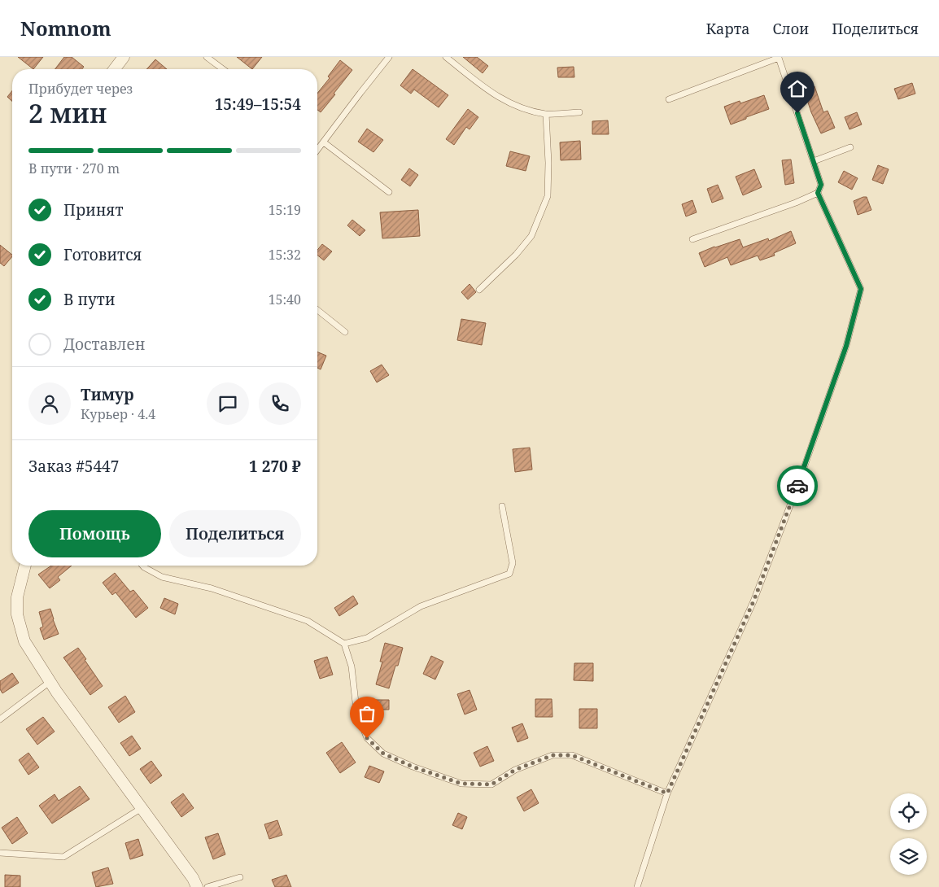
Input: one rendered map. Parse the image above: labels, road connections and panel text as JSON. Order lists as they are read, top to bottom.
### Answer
{
  "page": {
    "header": "Nomnom",
    "nav": ["Карта", "Слои", "Поделиться"],
    "heading": ["2 мин", "Прибудет через", "15:49–15:54"],
    "panel": [
      "Тимур",
      "Курьер · 4.4",
      "Заказ #5447",
      "1 270 ₽"
    ],
    "bar": "В пути · 270 m",
    "list": [
      ["Принят", "15:19"],
      ["Готовится", "15:32"],
      ["В пути", "15:40"],
      "Доставлен"
    ],
    "buttons": ["Помощь", "Поделиться"]
  }
}
